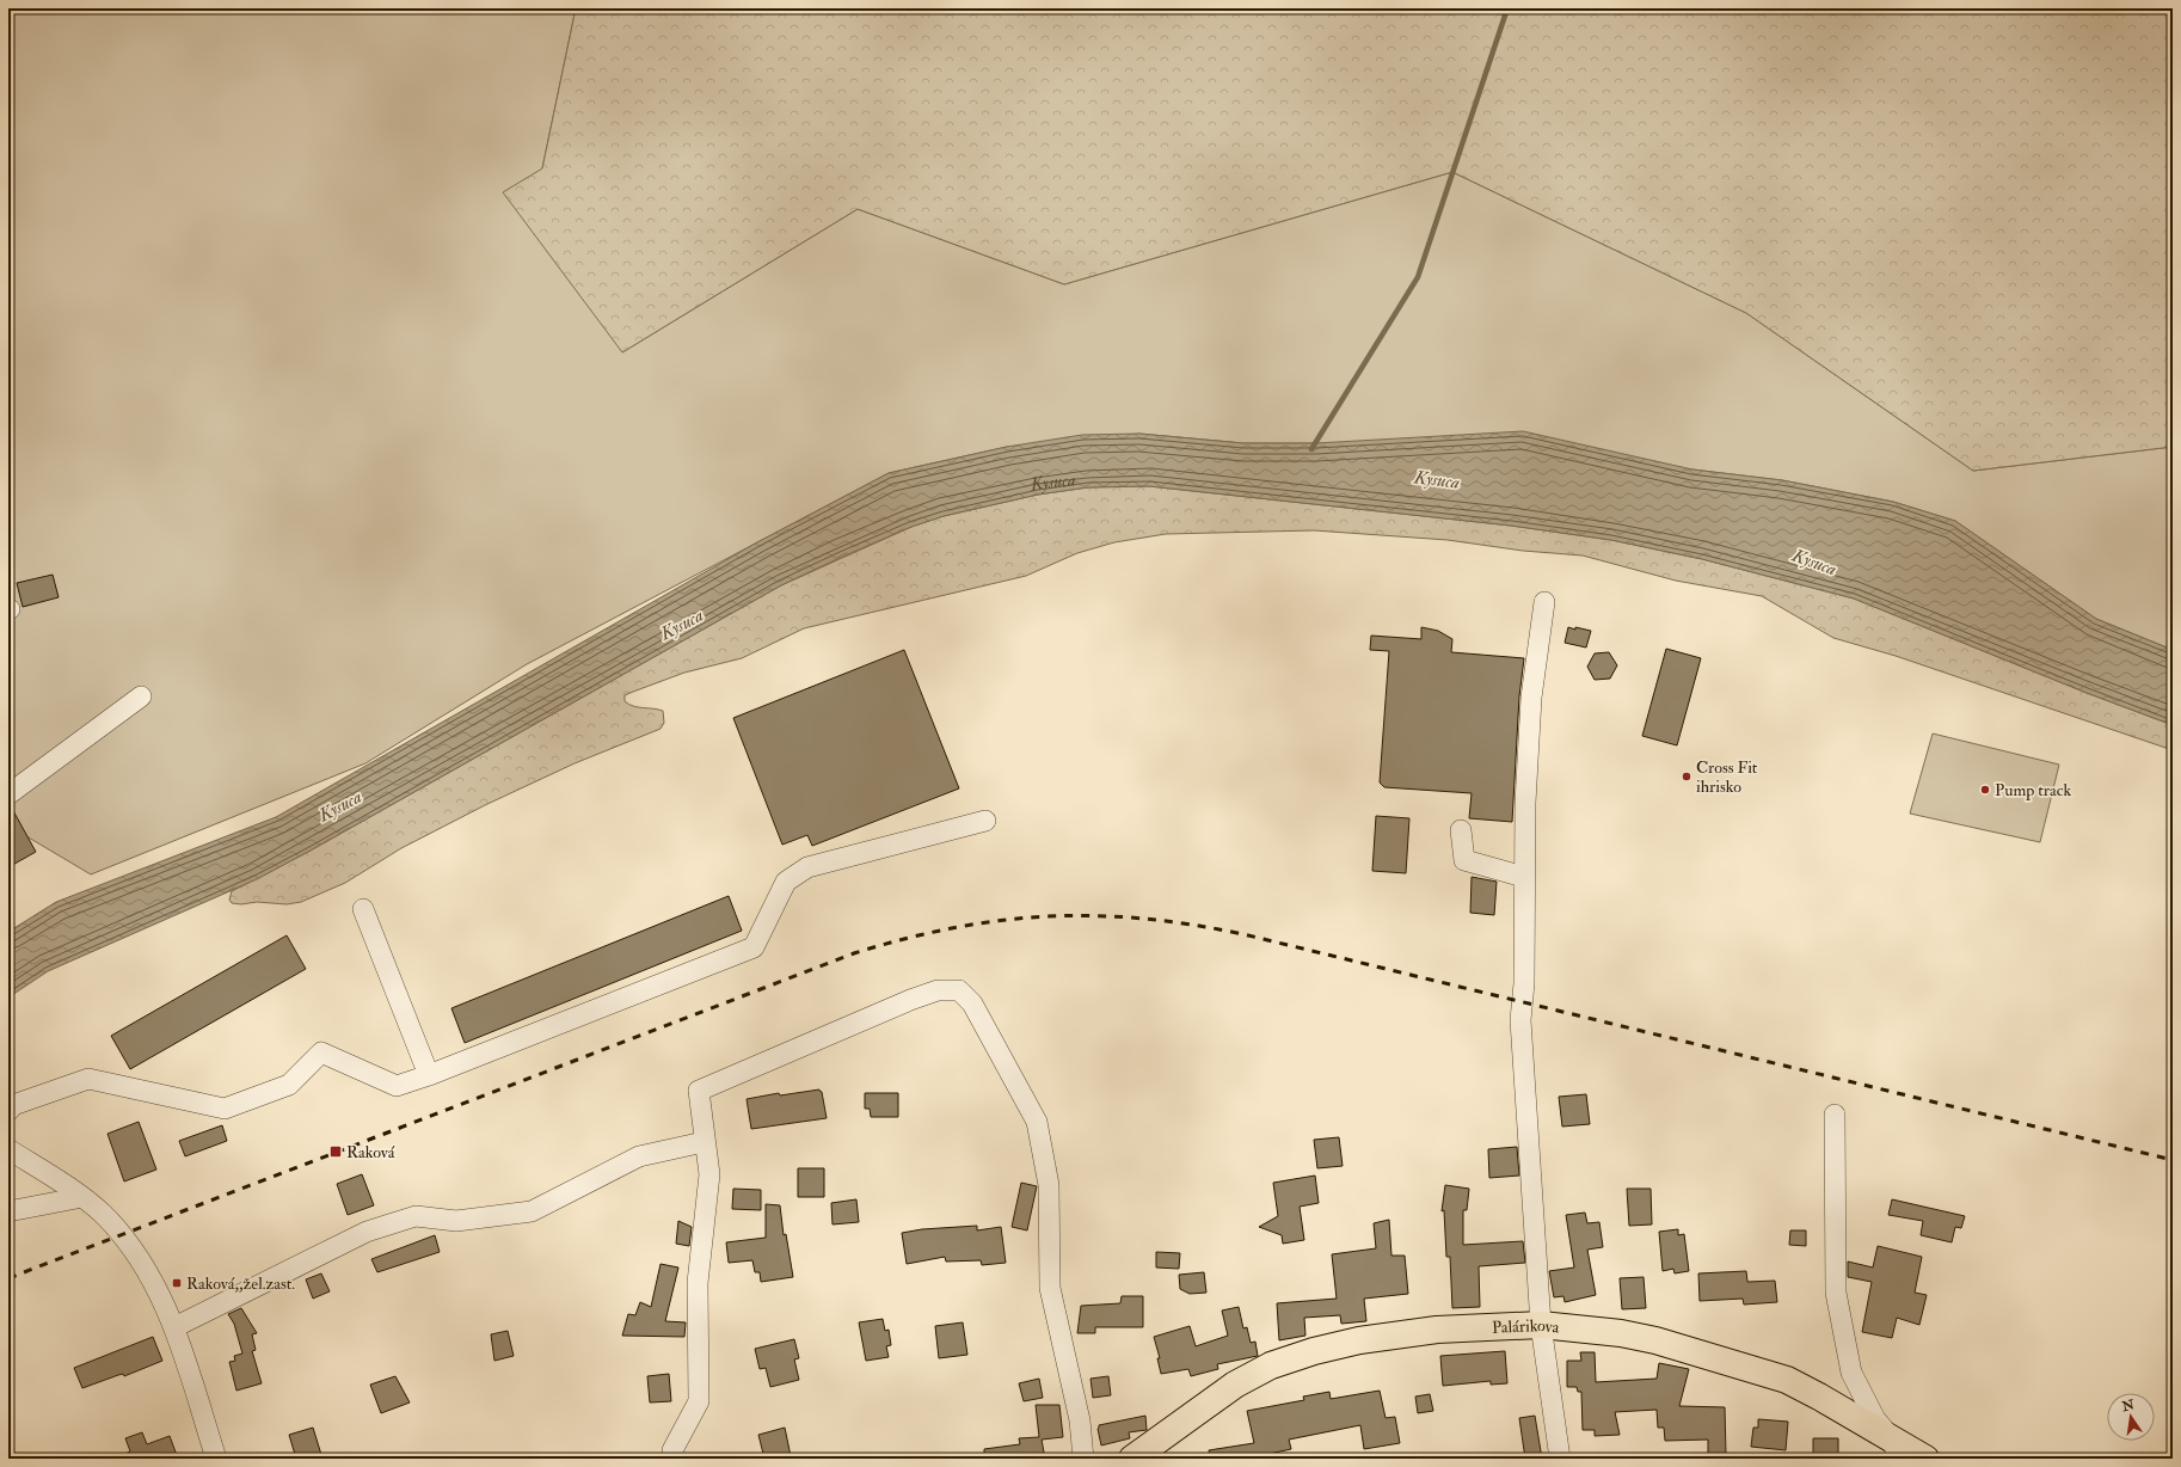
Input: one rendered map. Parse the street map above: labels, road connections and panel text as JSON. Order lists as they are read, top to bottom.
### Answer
{
  "streets": {
    "main road": ["Palárikova"]
  },
  "water": ["Kysuca"],
  "places": {
    "other": ["Cross Fit ihrisko", "Pump track"],
    "transit": ["Raková", "Raková,,žel.zast."]
  },
  "north": "top"
}
